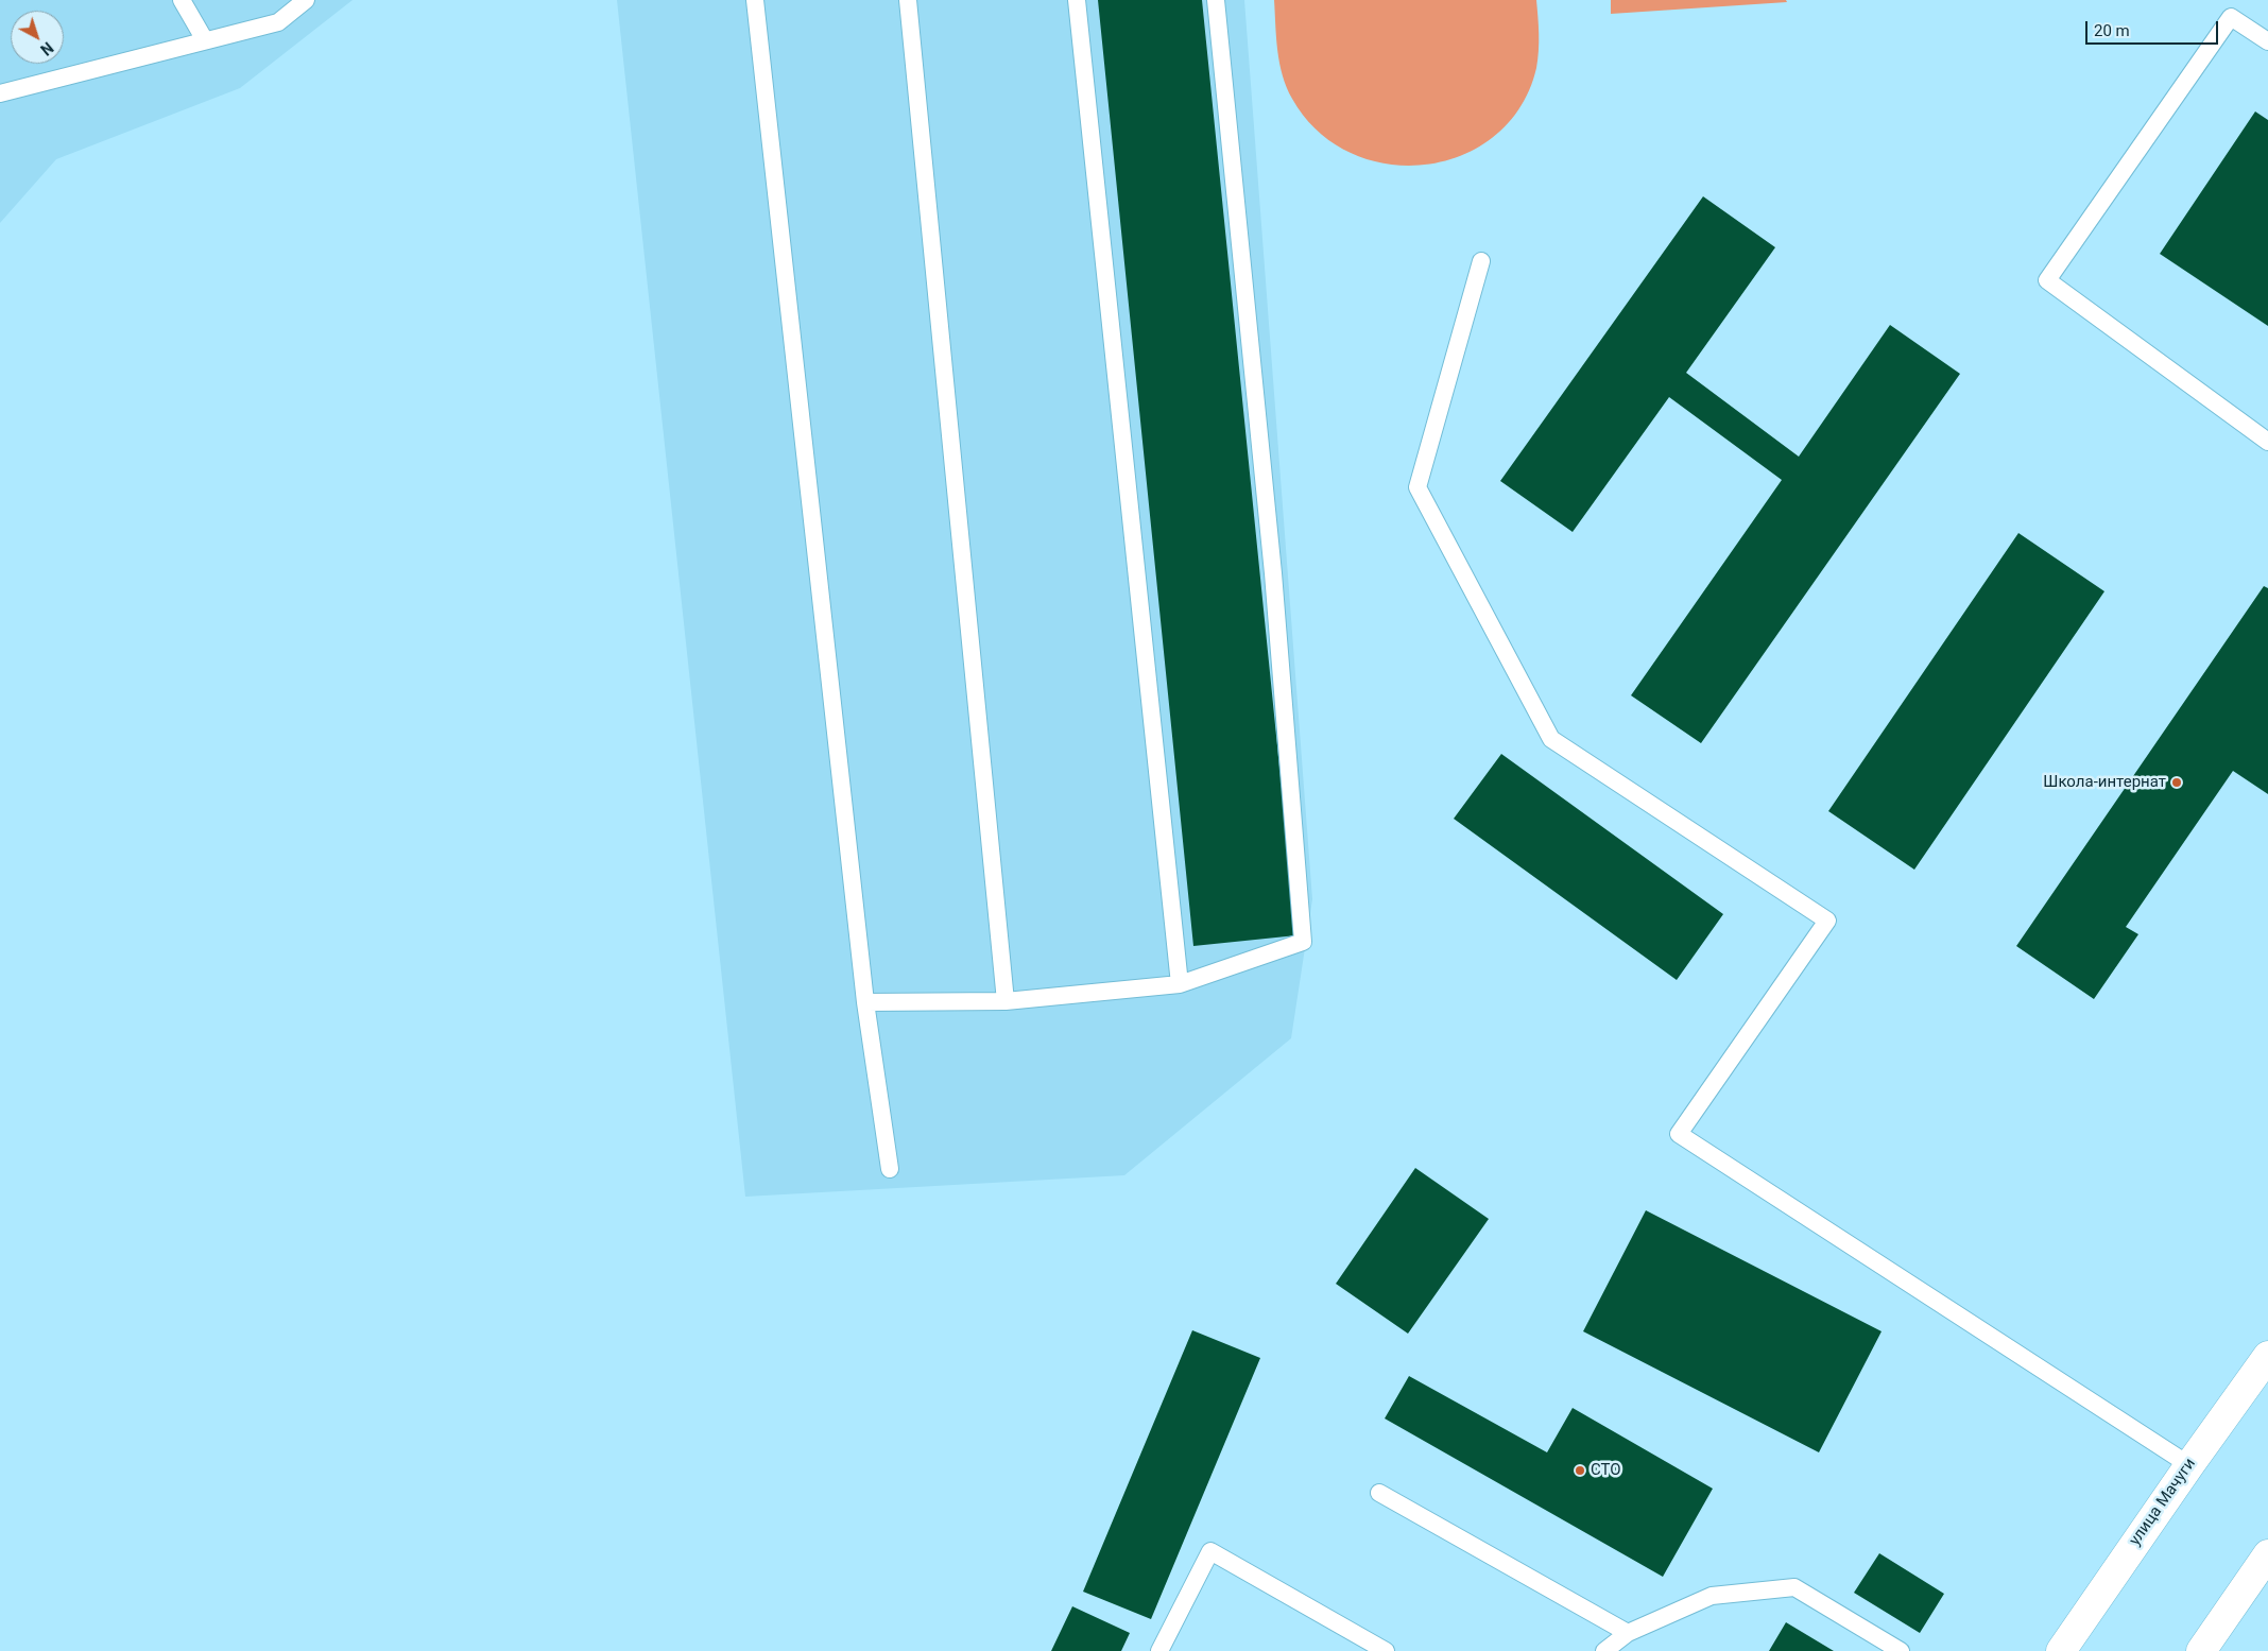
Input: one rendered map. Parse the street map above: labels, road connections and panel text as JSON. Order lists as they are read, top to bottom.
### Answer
{
  "streets": {
    "main road": ["улица Мачуги"]
  },
  "places": ["Школа-интернат", "СТО"],
  "scale_bar": "20 m",
  "north": "bottom right"
}
